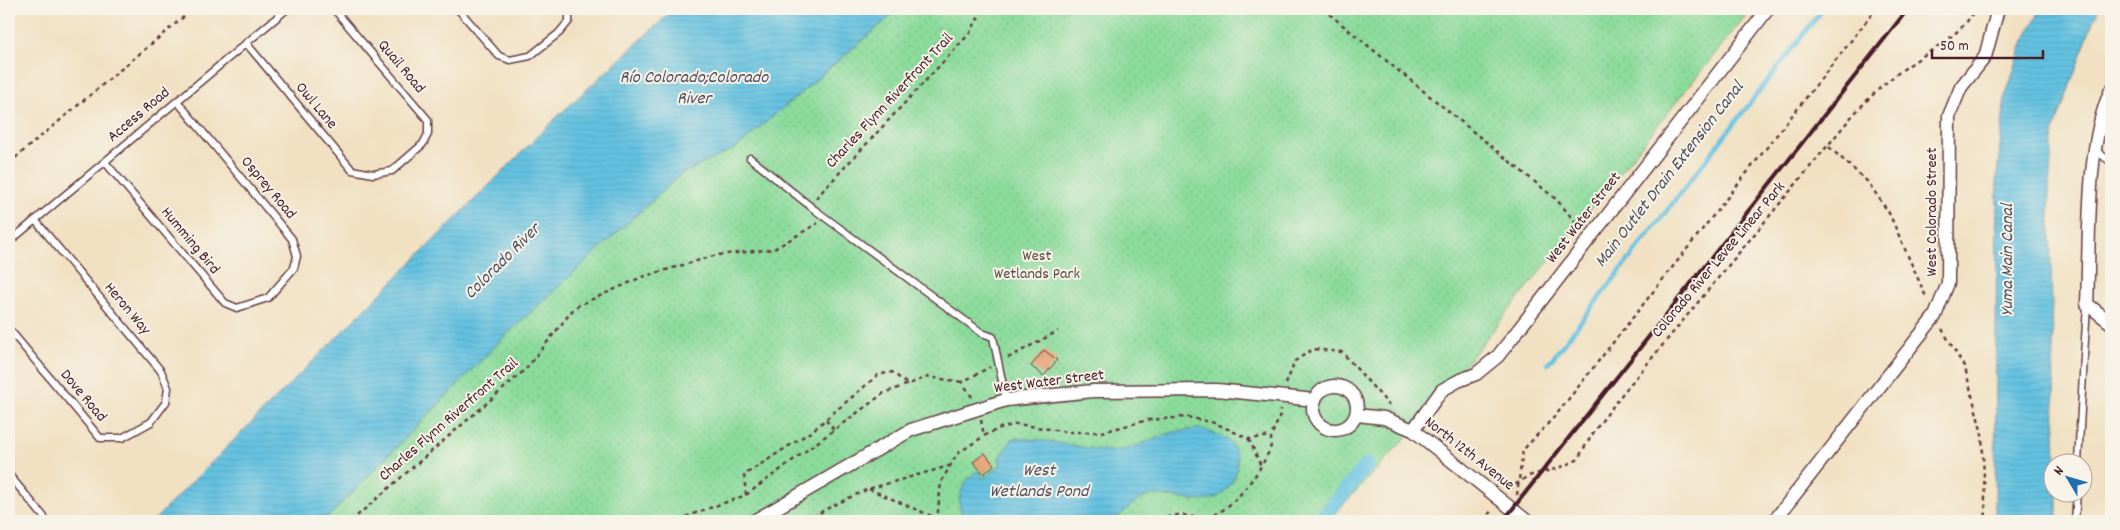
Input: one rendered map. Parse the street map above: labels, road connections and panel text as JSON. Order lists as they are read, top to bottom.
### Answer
{
  "streets": {
    "street": ["West Colorado Street", "West Water Street", "North 12th Avenue"],
    "lane": [
      "Quail Road",
      "Owl Lane",
      "Access Road",
      "Osprey Road",
      "Humming Bird",
      "Heron Way",
      "Dove Road"
    ],
    "path": ["Charles Flynn Riverfront Trail", "Colorado River Levee Linear Park"]
  },
  "crossings": [
    ["Quail Road", "Owl Lane"],
    ["Owl Lane", "Access Road"],
    ["Access Road", "Osprey Road"],
    ["Access Road", "Humming Bird"],
    ["Access Road", "Heron Way"],
    ["Osprey Road", "Humming Bird"],
    ["West Water Street", "North 12th Avenue"],
    ["Colorado River Levee Linear Park", "North 12th Avenue"],
    ["Heron Way", "Dove Road"]
  ],
  "water": [
    "Río Colorado;Colorado River",
    "Main Outlet Drain Extension Canal",
    "Yuma Main Canal",
    "Colorado River",
    "West Wetlands Pond"
  ],
  "parks": ["West Wetlands Park"],
  "scale_bar": "50 m",
  "north": "top left"
}
